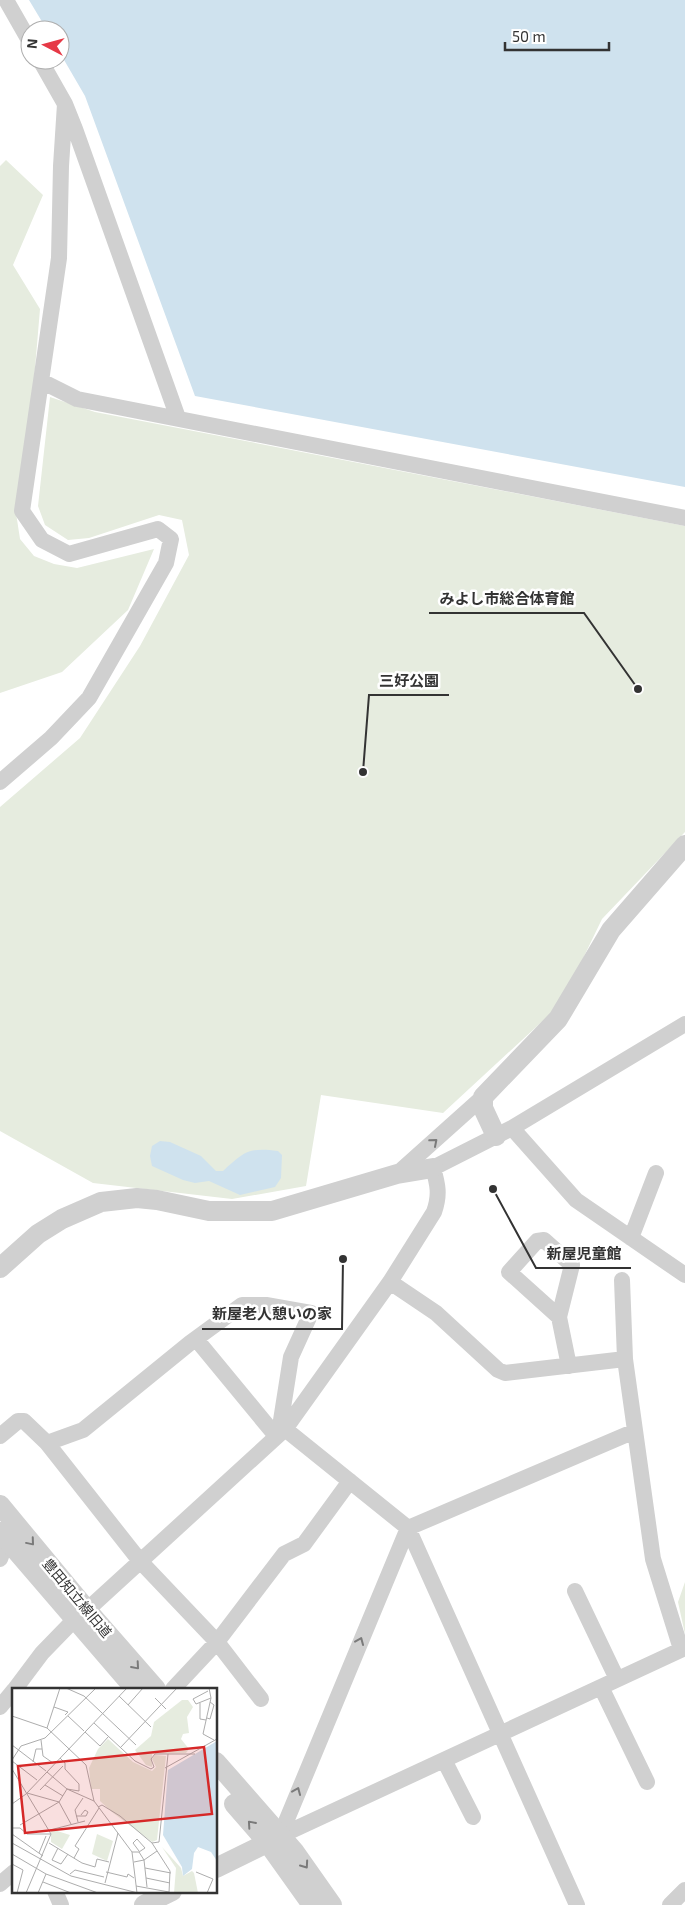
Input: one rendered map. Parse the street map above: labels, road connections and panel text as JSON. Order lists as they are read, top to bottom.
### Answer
{
  "streets": {
    "street": ["豊田知立線旧道"]
  },
  "places": [
    "みよし市総合体育館",
    "三好公園",
    "新屋児童館",
    "新屋老人憩いの家"
  ],
  "scale_bar": "50 m",
  "north": "left"
}
